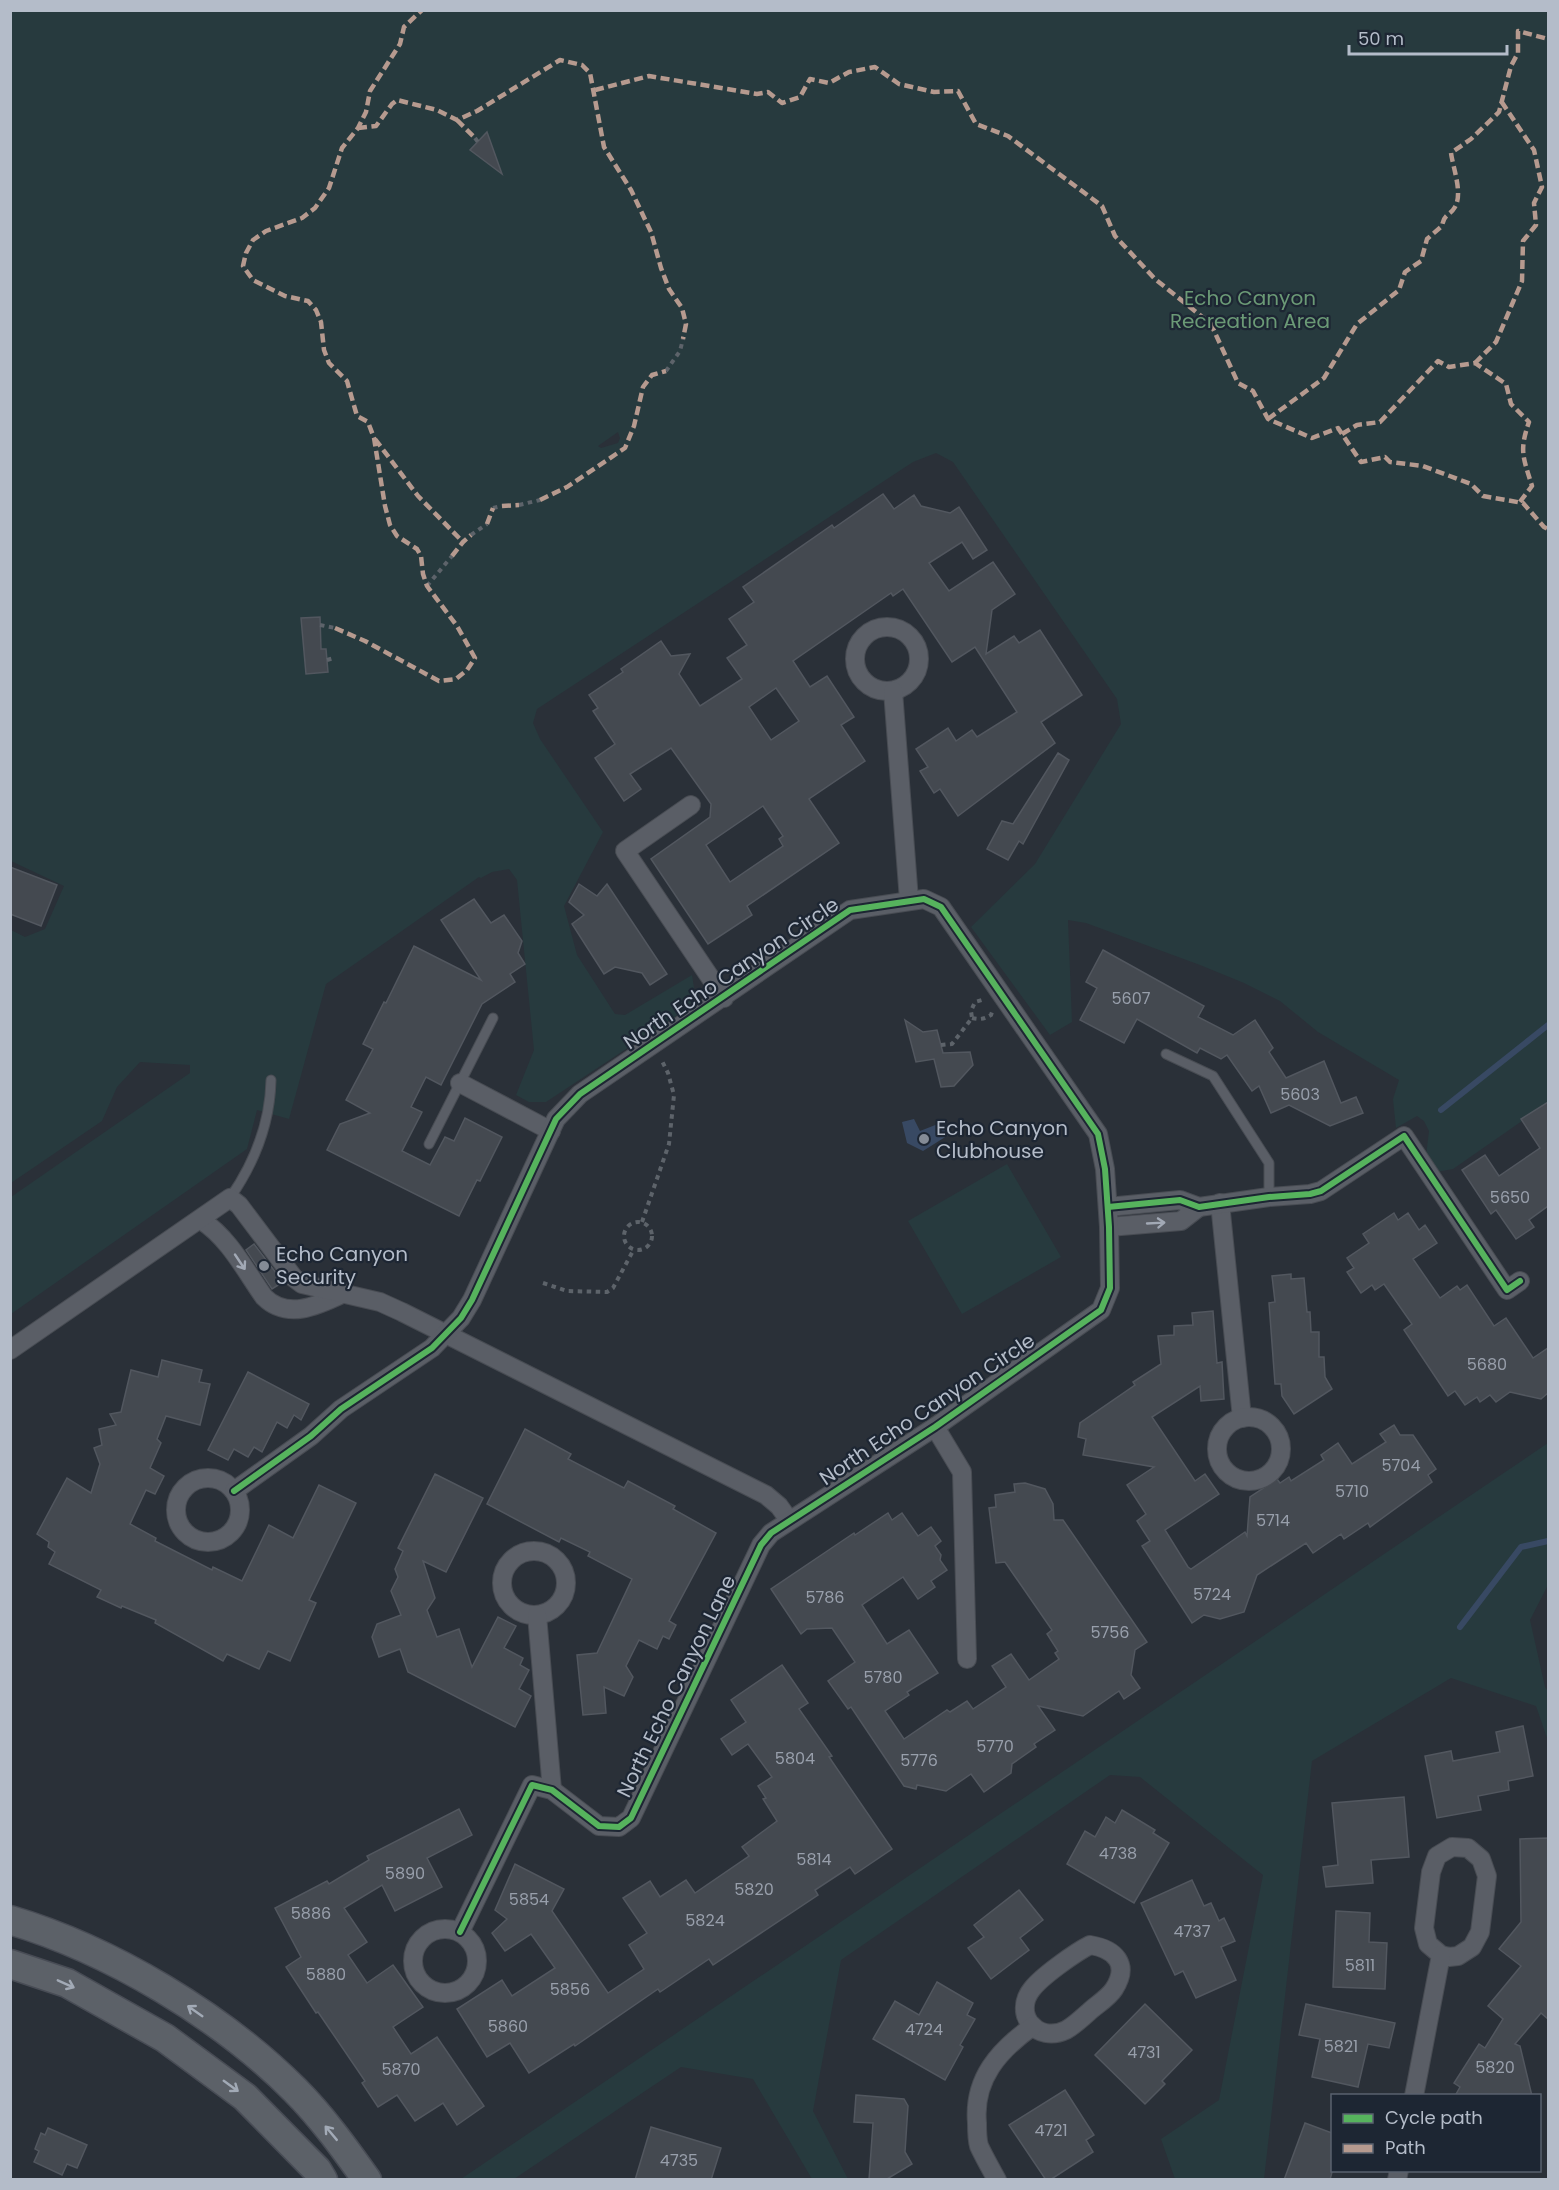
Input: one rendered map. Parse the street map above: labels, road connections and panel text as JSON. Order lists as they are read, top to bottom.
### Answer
{
  "streets": {
    "street": ["North Echo Canyon Circle", "North Echo Canyon Lane"]
  },
  "crossings": [
    ["North Echo Canyon Circle", "North Echo Canyon Lane"]
  ],
  "parks": ["Echo Canyon Recreation Area"],
  "places": ["Echo Canyon Clubhouse", "Echo Canyon Security"],
  "house_numbers": [
    "5607",
    "5603",
    "5650",
    "5680",
    "5704",
    "5710",
    "5714",
    "5724",
    "5786",
    "5756",
    "5780",
    "5770",
    "5804",
    "5776",
    "4738",
    "5814",
    "5890",
    "5820",
    "5854",
    "5886",
    "5824",
    "4737",
    "5811",
    "5880",
    "5856",
    "5860",
    "4724",
    "5821",
    "4731",
    "5820",
    "5870",
    "4721",
    "4735"
  ],
  "legend": ["Cycle path", "Path"],
  "scale_bar": "50 m"
}
